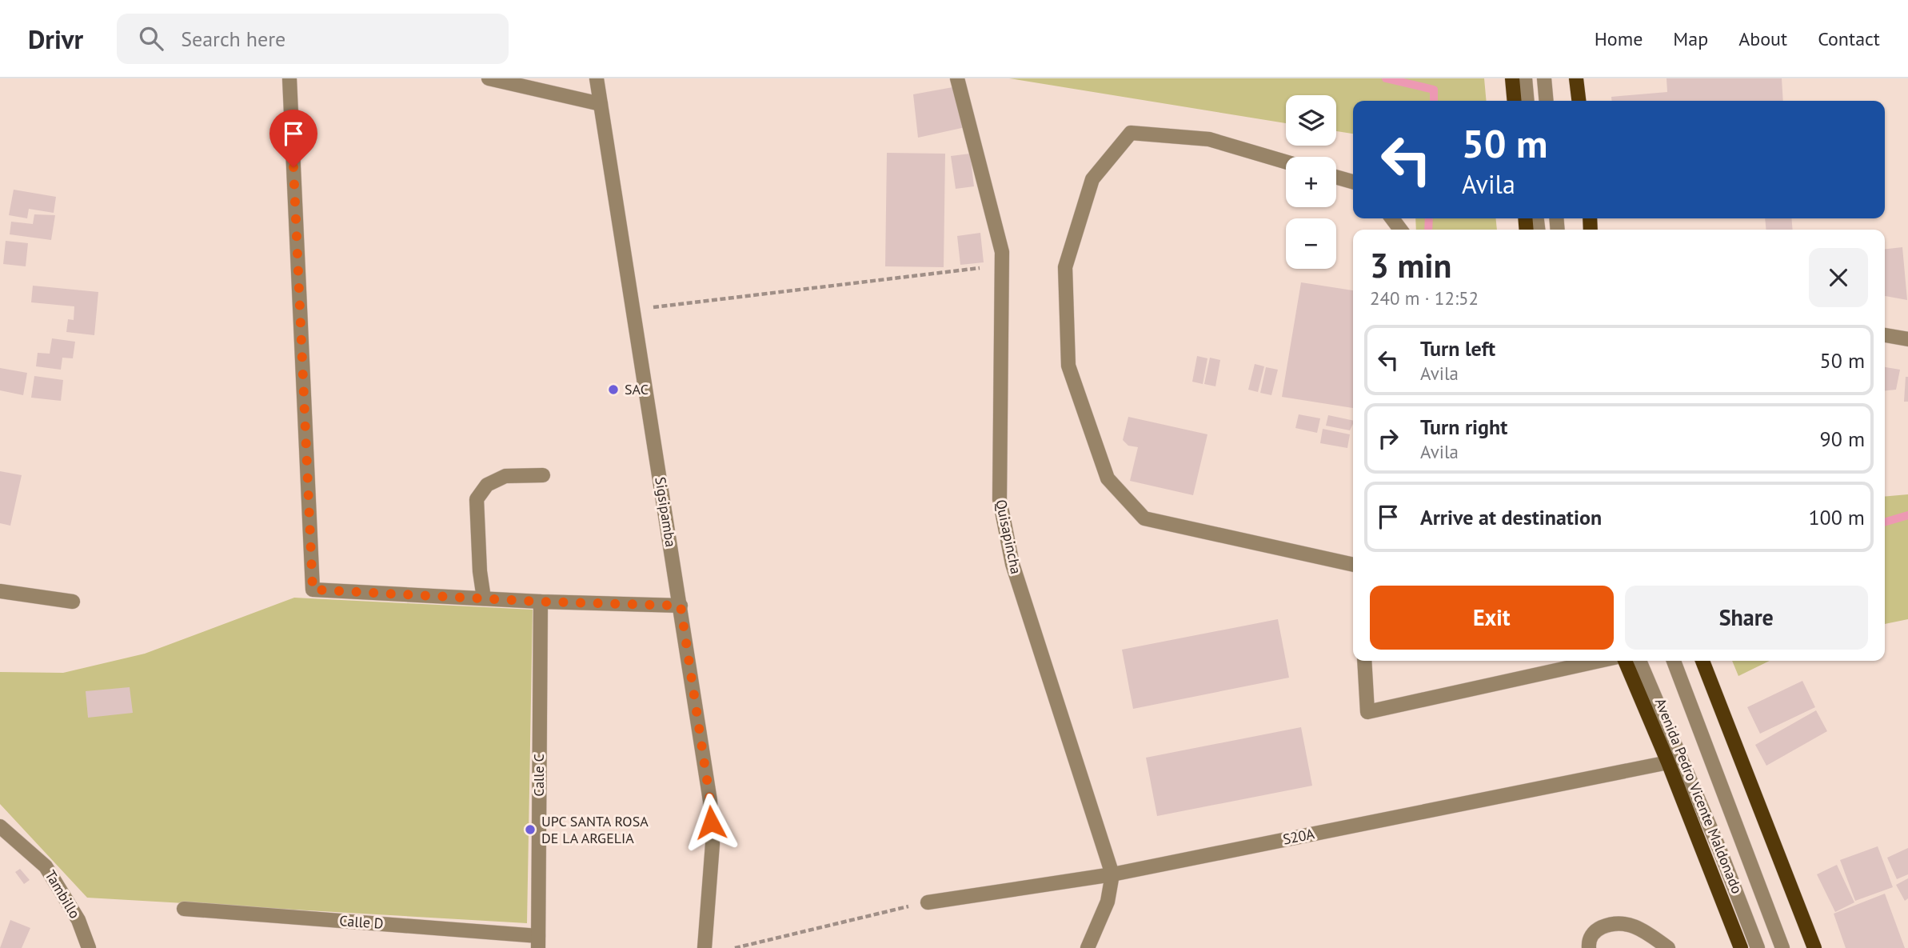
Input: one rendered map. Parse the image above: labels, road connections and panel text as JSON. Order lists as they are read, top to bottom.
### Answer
{
  "streets": {
    "main road": ["Avenida Pedro Vicente Maldonado"],
    "street": [
      "Sigsipamba",
      "Quisapincha",
      "Calle C",
      "S20A",
      "Tambillo",
      "Calle D"
    ]
  },
  "crossings": [
    ["Quisapincha", "S20A"],
    ["Calle C", "Calle D"],
    ["Avenida Pedro Vicente Maldonado", "S20A"]
  ],
  "places": ["SAC", "UPC SANTA ROSA DE LA ARGELIA"],
  "page": {
    "header": "Drivr",
    "search": "Search here",
    "nav": [
      "Home",
      "Map",
      "About",
      "Contact"
    ],
    "map_buttons": ["+", "−"],
    "turn": ["50 m", "Avila"],
    "heading": ["3 min", "240 m · 12:52"],
    "list": [
      {
        "name": "Turn left",
        "note": "Avila",
        "value": "50 m"
      },
      {
        "name": "Turn right",
        "note": "Avila",
        "value": "90 m"
      },
      {
        "name": "Arrive at destination",
        "value": "100 m"
      }
    ],
    "buttons": ["Exit", "Share"]
  }
}
